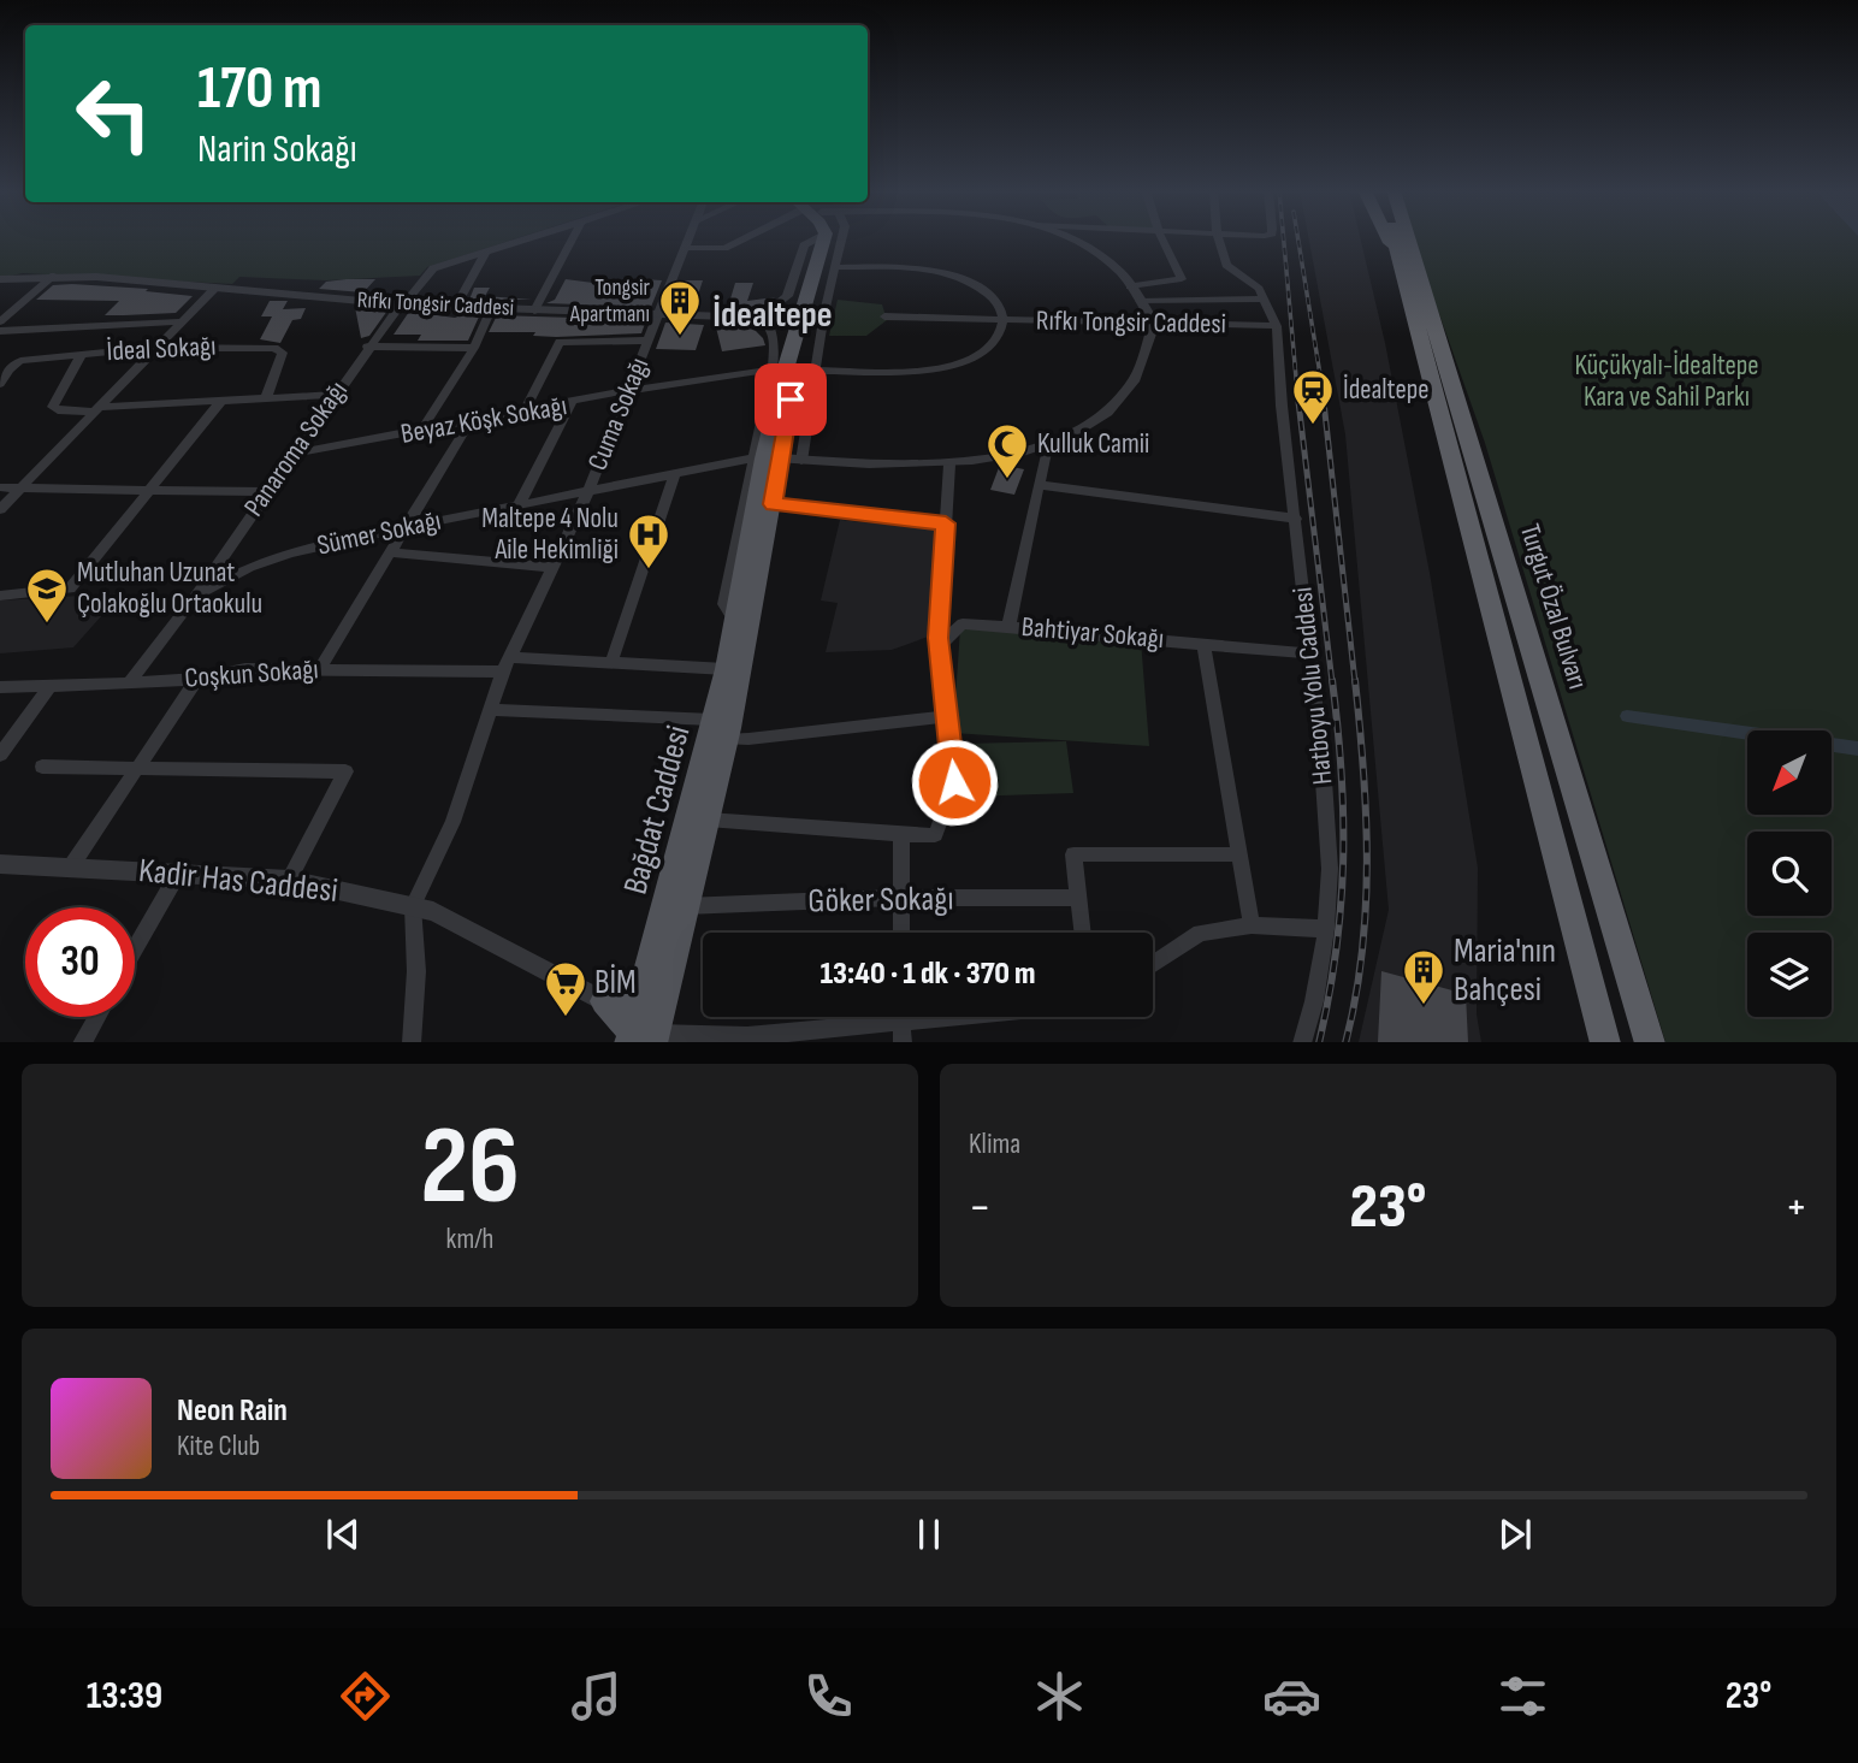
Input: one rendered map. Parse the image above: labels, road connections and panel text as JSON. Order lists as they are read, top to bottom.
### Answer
{
  "streets": {
    "highway": ["Turgut Özal Bulvarı"],
    "main road": ["Bağdat Caddesi"],
    "street": [
      "Rıfkı Tongsir Caddesi",
      "İdeal Sokağı",
      "Cuma Sokağı",
      "Beyaz Köşk Sokağı",
      "Panaroma Sokağı",
      "Sümer Sokağı",
      "Bahtiyar Sokağı",
      "Coşkun Sokağı",
      "Hatboyu Yolu Caddesi",
      "Kadir Has Caddesi",
      "Göker Sokağı"
    ]
  },
  "crossings": [
    ["Rıfkı Tongsir Caddesi", "Cuma Sokağı"],
    ["Rıfkı Tongsir Caddesi", "Panaroma Sokağı"],
    ["Rıfkı Tongsir Caddesi", "Hatboyu Yolu Caddesi"],
    ["Cuma Sokağı", "Beyaz Köşk Sokağı"],
    ["Cuma Sokağı", "Sümer Sokağı"],
    ["Cuma Sokağı", "Coşkun Sokağı"],
    ["Cuma Sokağı", "Kadir Has Caddesi"],
    ["Beyaz Köşk Sokağı", "Panaroma Sokağı"],
    ["Panaroma Sokağı", "Sümer Sokağı"],
    ["Sümer Sokağı", "Coşkun Sokağı"],
    ["Sümer Sokağı", "Bağdat Caddesi"],
    ["Bahtiyar Sokağı", "Hatboyu Yolu Caddesi"],
    ["Coşkun Sokağı", "Bağdat Caddesi"],
    ["Bağdat Caddesi", "Göker Sokağı"]
  ],
  "districts": ["İdealtepe"],
  "parks": ["Küçükyalı-İdealtepe Kara ve Sahil Parkı"],
  "places": {
    "building": ["Tongsir Apartmanı", "Maria'nın Bahçesi"],
    "station": ["İdealtepe"],
    "mosque": ["Kulluk Camii"],
    "hospital": ["Maltepe 4 Nolu Aile Hekimliği"],
    "school or university": ["Mutluhan Uzunat Çolakoğlu Ortaokulu"],
    "supermarket": ["BİM"]
  },
  "north": "bottom left",
  "page": {
    "turn": ["170 m", "Narin Sokağı"],
    "limit": "30",
    "trip": "13:40 · 1 dk · 370 m",
    "tile": [
      ["26", "km/h"],
      "Klima"
    ],
    "heat": ["−", "23°", "+"],
    "song": ["Neon Rain", "Kite Club"],
    "tabs": ["13:39", "23°"]
  }
}
